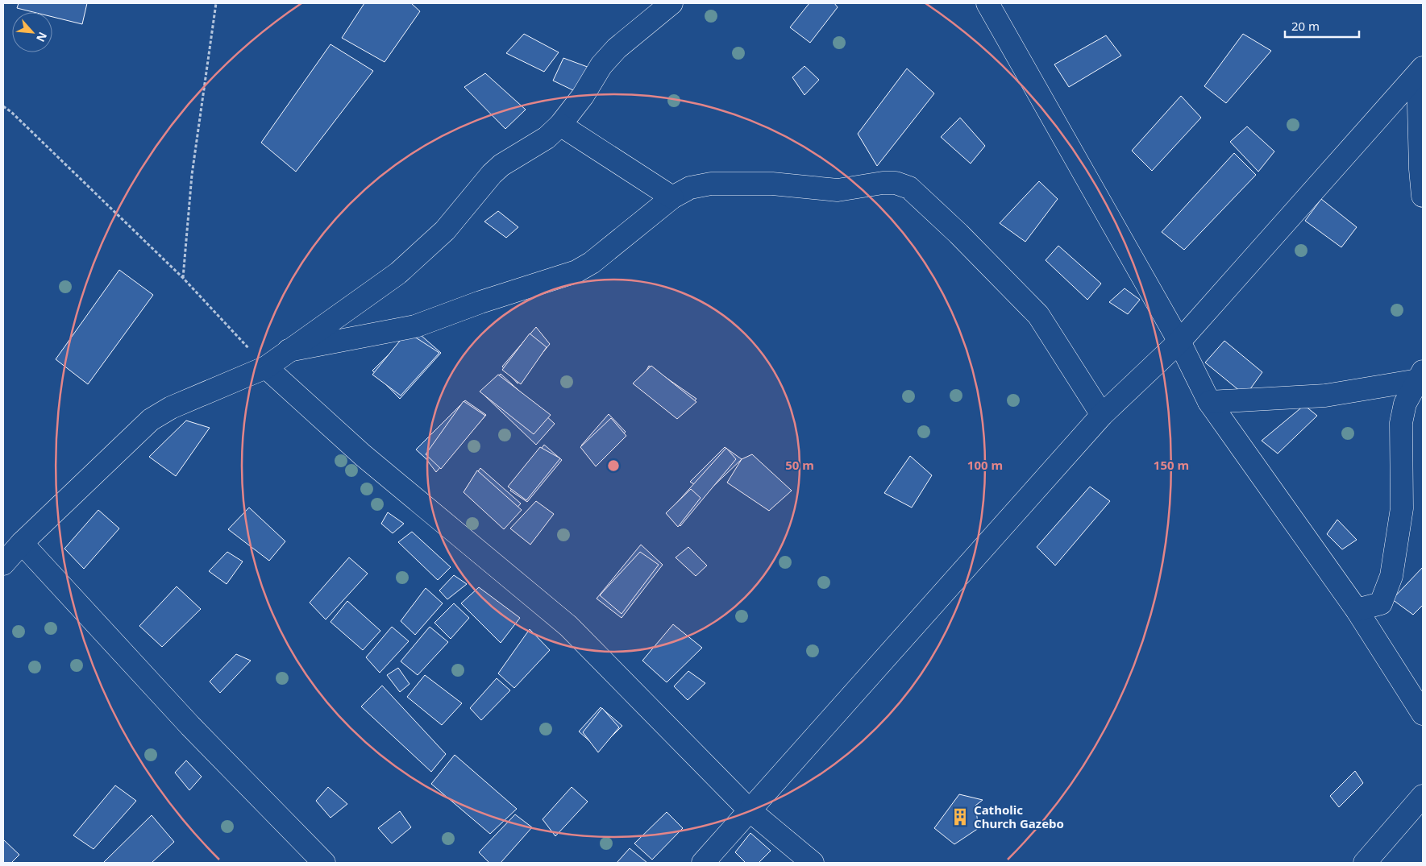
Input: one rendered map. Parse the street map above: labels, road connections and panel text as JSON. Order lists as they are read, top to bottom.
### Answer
{
  "places": {
    "building": ["Catholic Church Gazebo"]
  },
  "scale_bar": "20 m",
  "north": "bottom right",
  "rings": ["50 m", "100 m", "150 m"]
}
